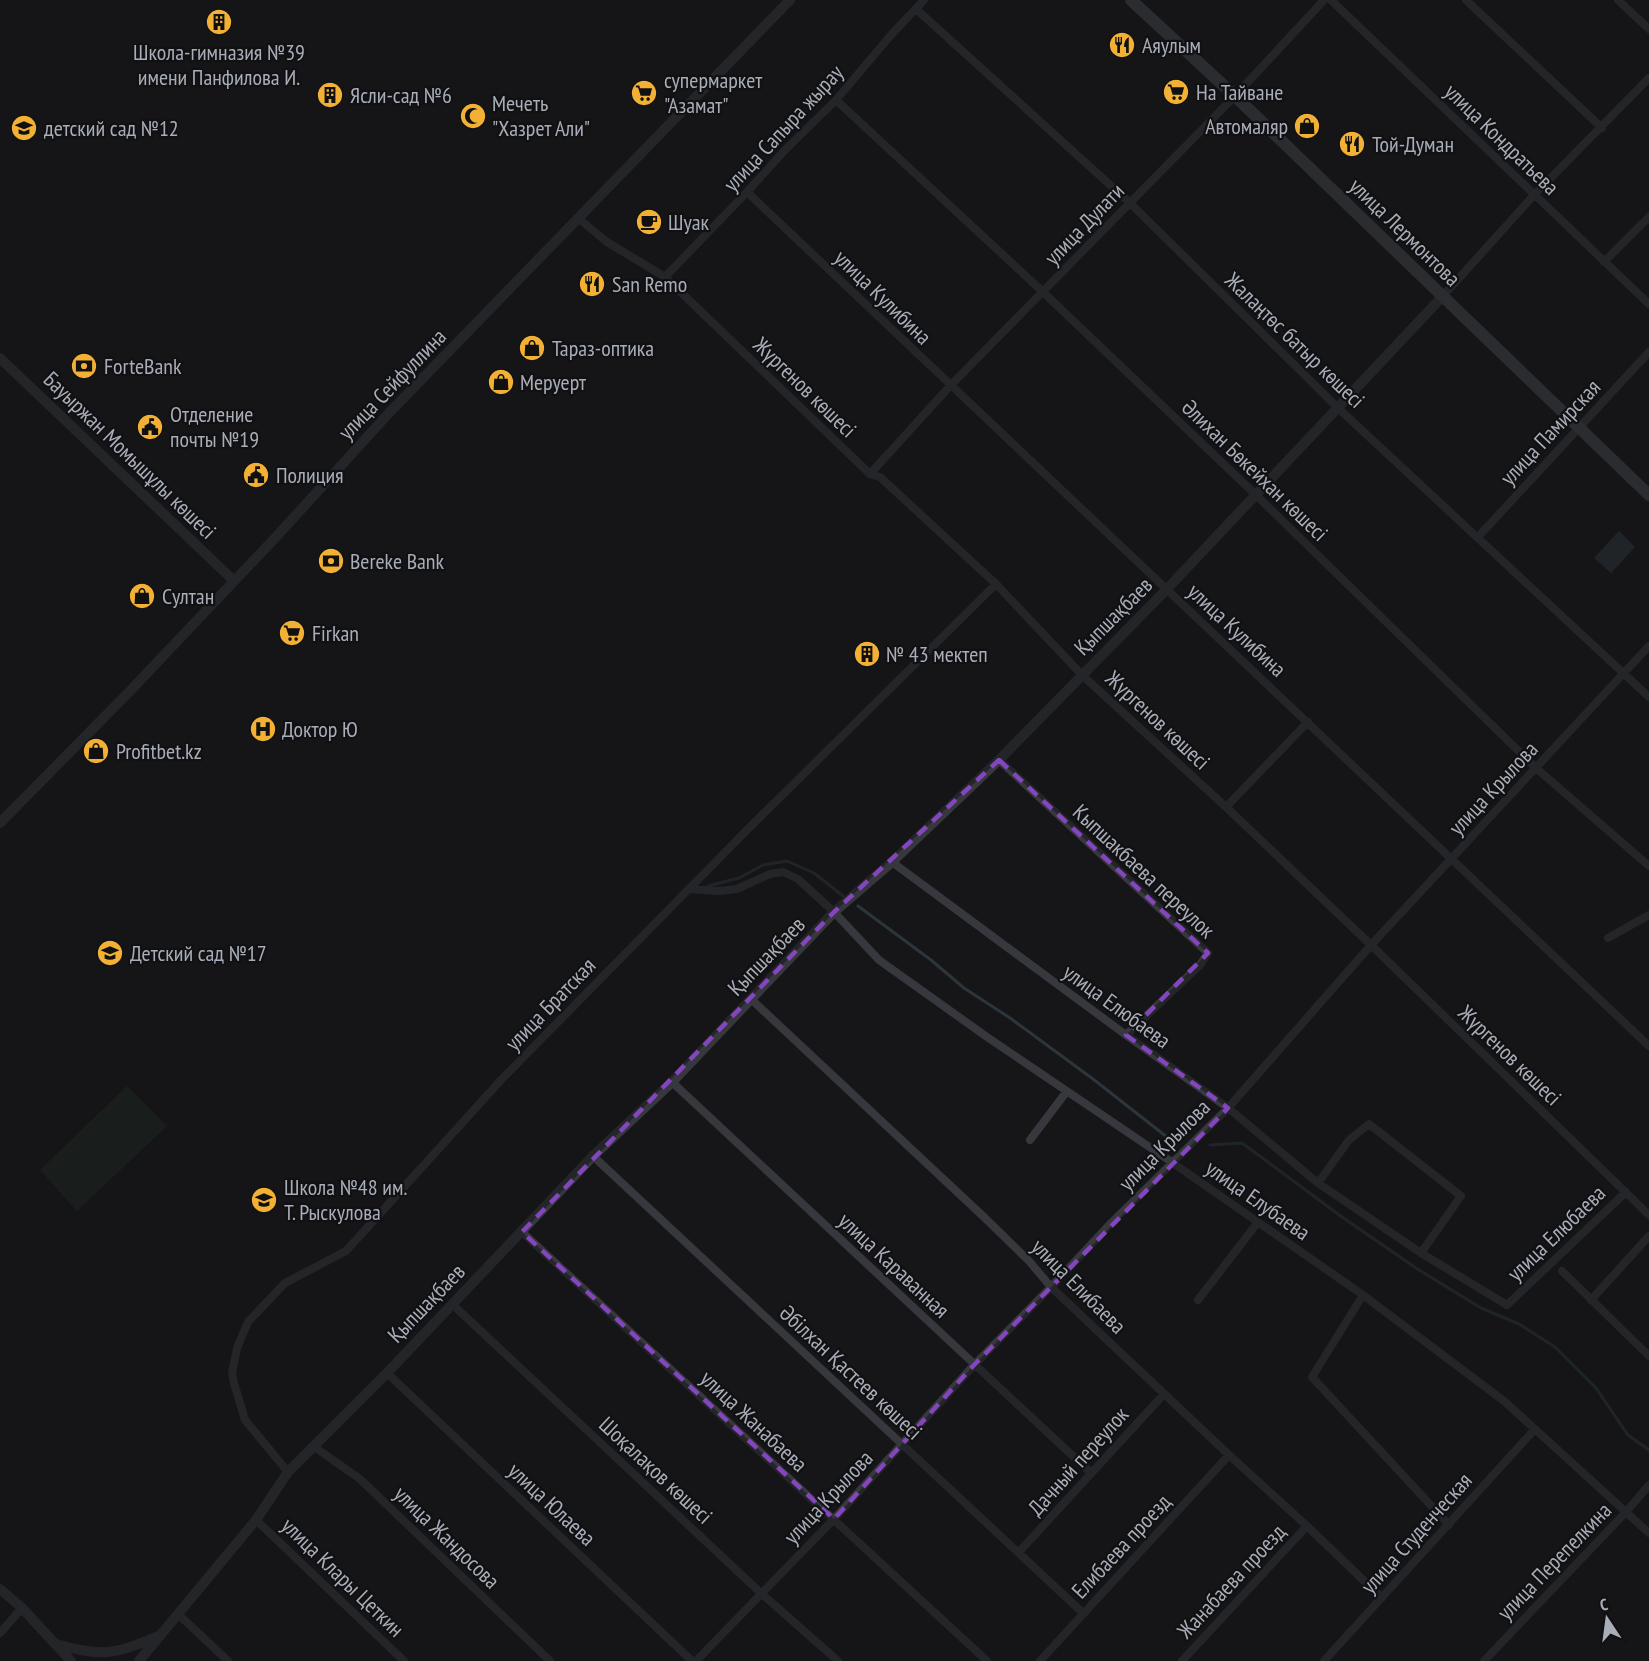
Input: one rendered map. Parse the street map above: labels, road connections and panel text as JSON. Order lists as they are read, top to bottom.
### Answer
{
  "streets": {
    "main road": ["улица Лермонтова"],
    "street": [
      "улица Сапыра жырау",
      "улица Кондратьева",
      "улица Дулати",
      "улица Кулибина",
      "Жалаңтөс батыр көшесі",
      "улица Сейфуллина",
      "Жүргенов көшесі",
      "улица Памирская",
      "Бауыржан Момышұлы көшесі",
      "Әлихан Бөкейхан көшесі",
      "Қыпшақбаев",
      "улица Крылова",
      "Кыпшакбаева переулок",
      "улица Братская",
      "улица Елюбаева",
      "улица Елубаева",
      "улица Караванная",
      "улица Елибаева",
      "Әбілхан Қастеев көшесі",
      "улица Жанабаева",
      "Дачный переулок",
      "Шоқалақов көшесі",
      "улица Юлаева",
      "улица Студенческая",
      "улица Жандосова",
      "Елибаева проезд",
      "улица Перепелкина",
      "улица Клары Цеткин",
      "Жанабаева проезд"
    ]
  },
  "crossings": [
    ["улица Сапыра жырау", "улица Кулибина"],
    ["улица Сапыра жырау", "Жалаңтөс батыр көшесі"],
    ["улица Сапыра жырау", "Жүргенов көшесі"],
    ["улица Сапыра жырау", "Әлихан Бөкейхан көшесі"],
    ["улица Дулати", "улица Лермонтова"],
    ["улица Дулати", "улица Кулибина"],
    ["улица Дулати", "Жалаңтөс батыр көшесі"],
    ["улица Дулати", "Жүргенов көшесі"],
    ["улица Дулати", "Әлихан Бөкейхан көшесі"],
    ["улица Лермонтова", "улица Памирская"],
    ["улица Лермонтова", "Қыпшақбаев"],
    ["улица Кулибина", "Қыпшақбаев"],
    ["улица Кулибина", "улица Крылова"],
    ["Жалаңтөс батыр көшесі", "улица Памирская"],
    ["Жалаңтөс батыр көшесі", "Қыпшақбаев"],
    ["Жалаңтөс батыр көшесі", "улица Крылова"],
    ["улица Сейфуллина", "Жүргенов көшесі"],
    ["улица Сейфуллина", "Бауыржан Момышұлы көшесі"],
    ["Жүргенов көшесі", "Қыпшақбаев"],
    ["Жүргенов көшесі", "улица Крылова"],
    ["Жүргенов көшесі", "улица Братская"],
    ["Жүргенов көшесі", "улица Елюбаева"],
    ["Әлихан Бөкейхан көшесі", "Қыпшақбаев"],
    ["Әлихан Бөкейхан көшесі", "улица Крылова"],
    ["Қыпшақбаев", "Кыпшакбаева переулок"],
    ["Қыпшақбаев", "улица Братская"],
    ["Қыпшақбаев", "улица Елюбаева"],
    ["Қыпшақбаев", "улица Елубаева"],
    ["Қыпшақбаев", "улица Караванная"],
    ["Қыпшақбаев", "улица Елибаева"],
    ["Қыпшақбаев", "Әбілхан Қастеев көшесі"],
    ["Қыпшақбаев", "улица Жанабаева"],
    ["Қыпшақбаев", "Шоқалақов көшесі"],
    ["Қыпшақбаев", "улица Юлаева"],
    ["Қыпшақбаев", "улица Жандосова"],
    ["Қыпшақбаев", "улица Клары Цеткин"],
    ["улица Крылова", "улица Елюбаева"],
    ["улица Крылова", "улица Елубаева"],
    ["улица Крылова", "улица Караванная"],
    ["улица Крылова", "улица Елибаева"],
    ["улица Крылова", "Әбілхан Қастеев көшесі"],
    ["улица Крылова", "улица Жанабаева"],
    ["улица Крылова", "Шоқалақов көшесі"],
    ["улица Крылова", "улица Юлаева"],
    ["Кыпшакбаева переулок", "улица Елюбаева"],
    ["улица Братская", "улица Елубаева"],
    ["улица Елубаева", "улица Студенческая"],
    ["улица Елубаева", "улица Перепелкина"],
    ["улица Караванная", "Дачный переулок"],
    ["улица Елибаева", "Дачный переулок"],
    ["улица Елибаева", "улица Студенческая"],
    ["улица Елибаева", "Елибаева проезд"],
    ["улица Елибаева", "Жанабаева проезд"],
    ["Әбілхан Қастеев көшесі", "Дачный переулок"],
    ["Әбілхан Қастеев көшесі", "Елибаева проезд"]
  ],
  "places": {
    "building": ["Школа-гимназия №39 имени Панфилова И.", "Ясли-сад №6", "№ 43 мектеп"],
    "restaurant": ["Аяулым", "Той-Думан", "San Remo"],
    "supermarket": ["На Тайване", "супермаркет \"Азамат\"", "Firkan"],
    "mosque": ["Мечеть \"Хазрет Али\""],
    "shop": [
      "Автомаляр",
      "Тараз-оптика",
      "Меруерт",
      "Султан",
      "Profitbet.kz"
    ],
    "school or university": ["детский сад №12", "Детский сад №17", "Школа №48 им. Т. Рыскулова"],
    "cafe": ["Шуак"],
    "bank": ["ForteBank", "Bereke Bank"],
    "public building": ["Отделение почты №19", "Полиция"],
    "hospital": ["Доктор Ю"]
  },
  "north": "top"
}
